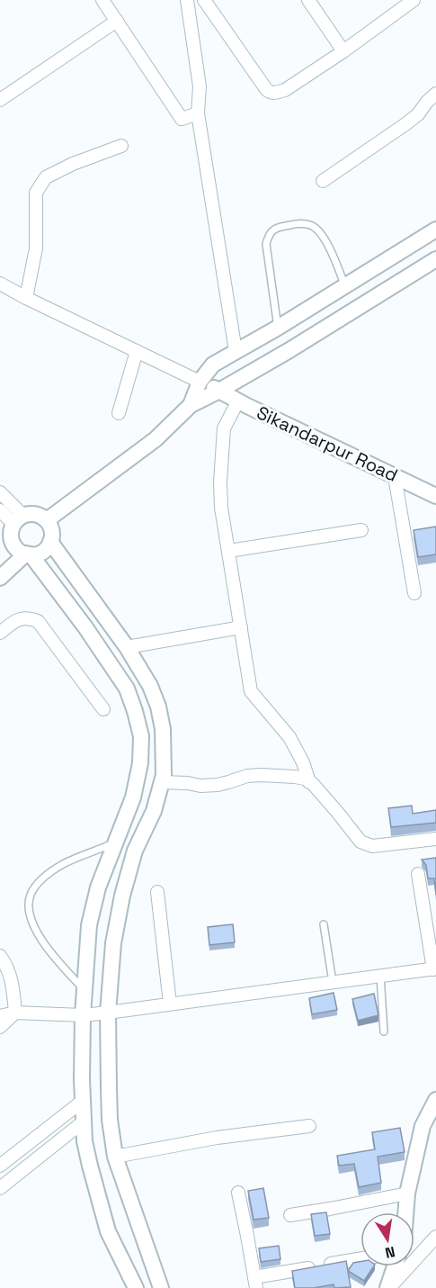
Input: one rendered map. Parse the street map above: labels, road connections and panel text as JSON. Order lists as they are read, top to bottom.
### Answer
{
  "streets": {
    "street": ["Sikandarpur Road"]
  },
  "north": "bottom"
}
